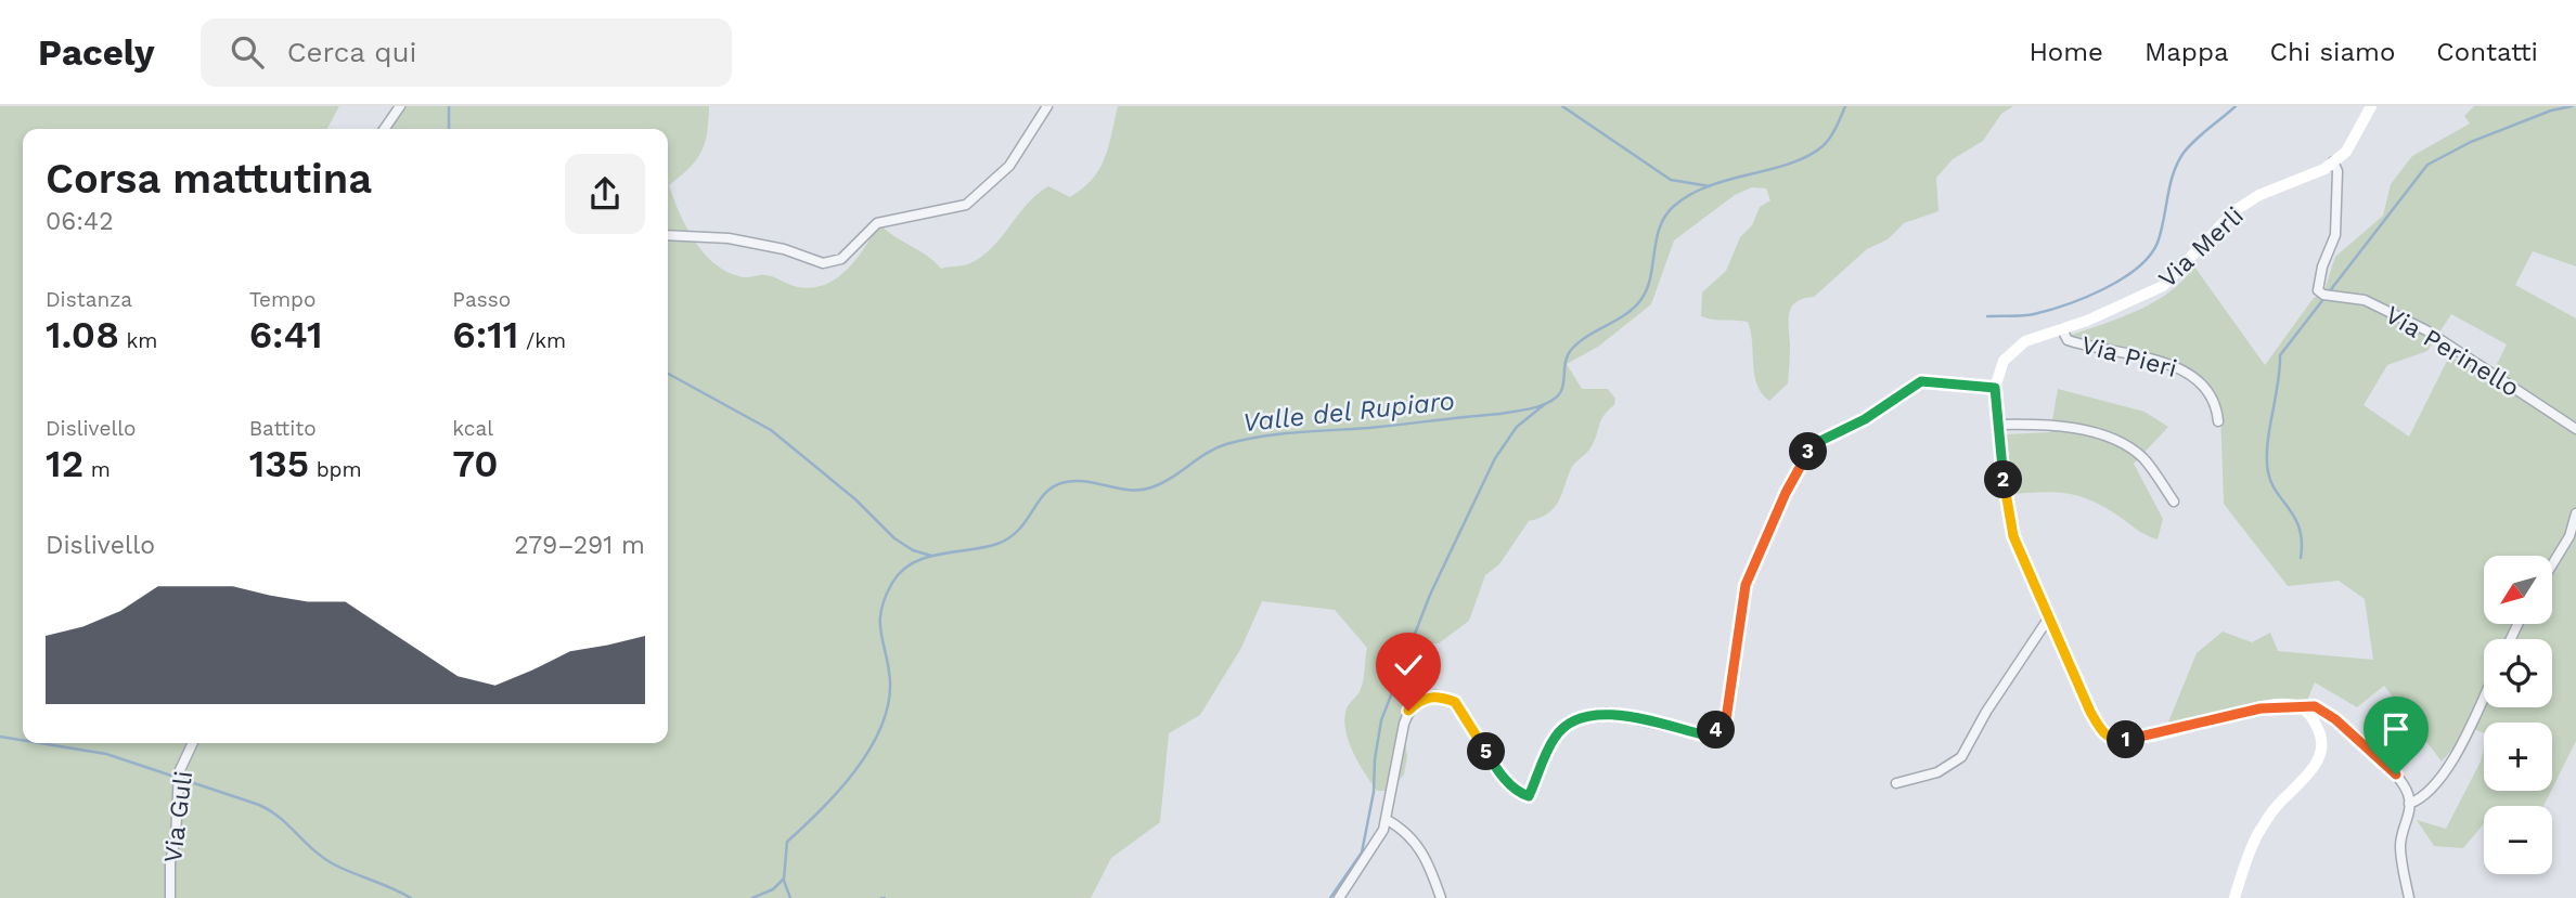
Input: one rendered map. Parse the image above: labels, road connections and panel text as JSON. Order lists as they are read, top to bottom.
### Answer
{
  "streets": {
    "street": [
      "Via Merli",
      "Via Perinello",
      "Via Pieri",
      "Via Guli"
    ]
  },
  "crossings": [
    ["Via Merli", "Via Perinello"],
    ["Via Merli", "Via Pieri"]
  ],
  "water": ["Valle del Rupiaro"],
  "north": "bottom left",
  "page": {
    "header": "Pacely",
    "search": "Cerca qui",
    "nav": [
      "Home",
      "Mappa",
      "Chi siamo",
      "Contatti"
    ],
    "heading": ["Corsa mattutina", "06:42"],
    "stats": [
      ["Distanza", "1.08 km"],
      ["Tempo", "6:41"],
      ["Passo", "6:11 /km"],
      ["Dislivello", "12 m"],
      ["Battito", "135 bpm"],
      ["kcal", "70"]
    ],
    "pins": [
      "3",
      "2",
      "4",
      "1",
      "5"
    ],
    "chart": ["Dislivello", "279–291 m"],
    "map_buttons": ["+", "−"]
  }
}
